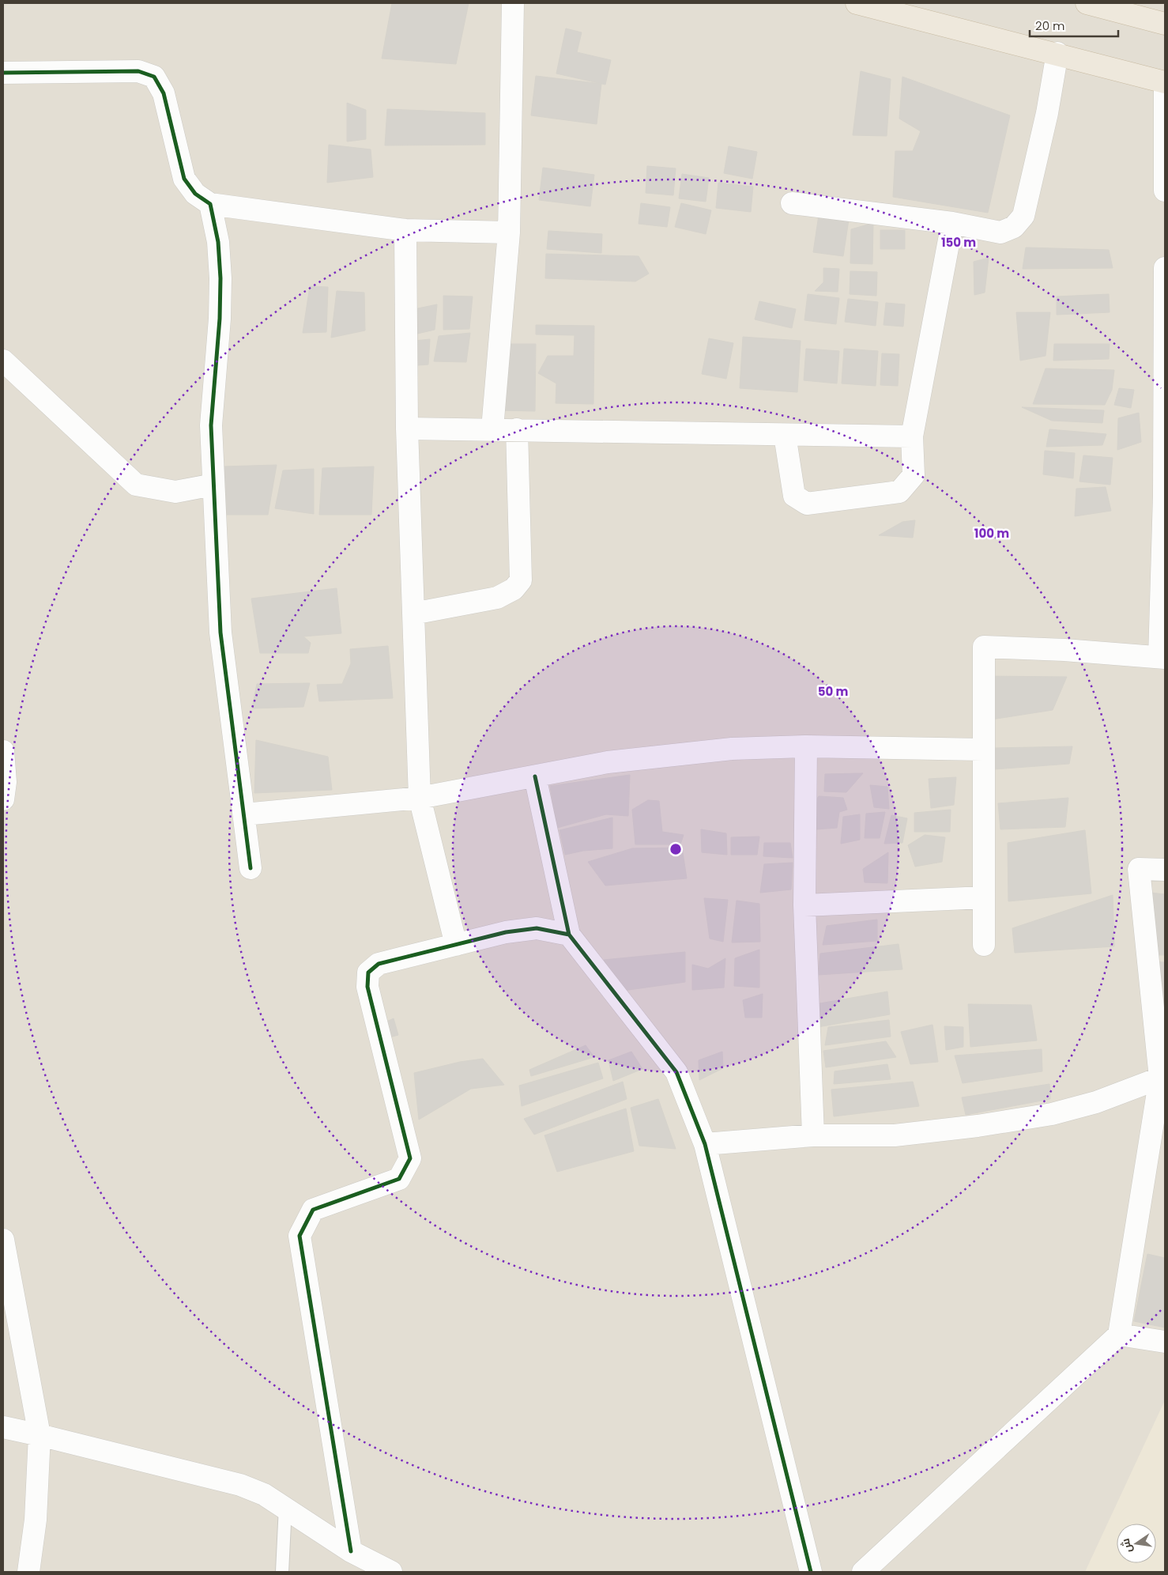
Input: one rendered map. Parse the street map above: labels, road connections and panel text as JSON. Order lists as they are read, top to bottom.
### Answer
{
  "scale_bar": "20 m",
  "north": "left",
  "rings": ["150 m", "100 m", "50 m"]
}
